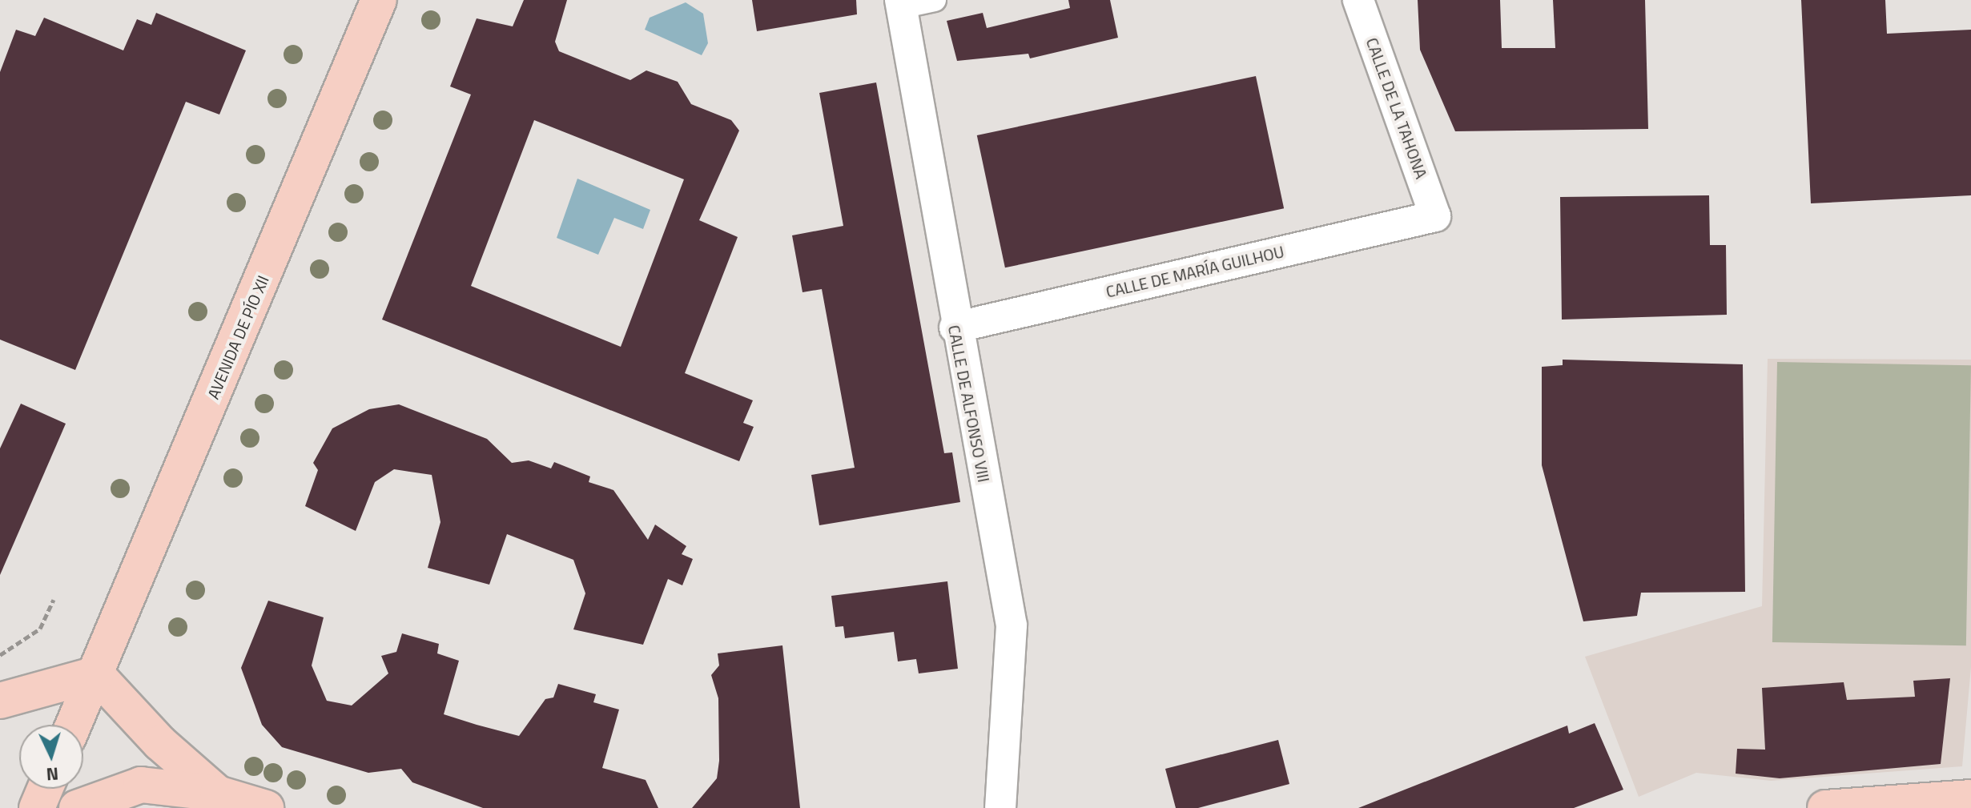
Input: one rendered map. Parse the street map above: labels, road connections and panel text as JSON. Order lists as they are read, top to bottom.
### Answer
{
  "streets": {
    "main road": ["AVENIDA DE PÍO XII"],
    "street": ["CALLE DE LA TAHONA", "CALLE DE MARÍA GUILHOU", "CALLE DE ALFONSO VIII"]
  },
  "crossings": [
    ["CALLE DE LA TAHONA", "CALLE DE MARÍA GUILHOU"],
    ["CALLE DE MARÍA GUILHOU", "CALLE DE ALFONSO VIII"]
  ],
  "north": "bottom"
}
